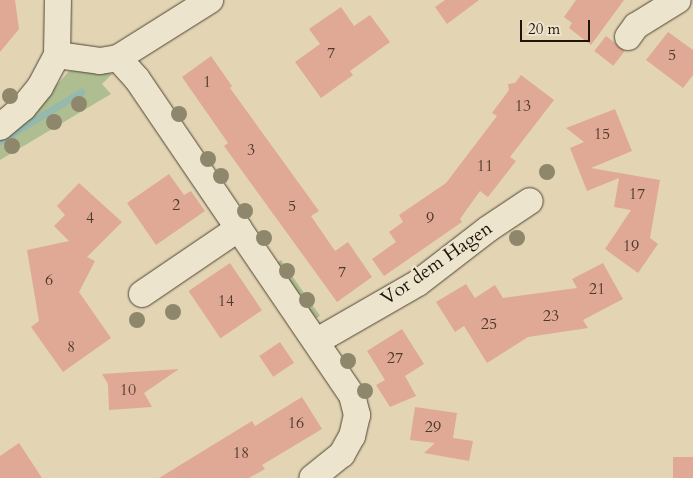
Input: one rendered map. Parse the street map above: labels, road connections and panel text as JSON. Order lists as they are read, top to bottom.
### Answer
{
  "streets": {
    "street": ["Vor dem Hagen"]
  },
  "house_numbers": [
    "7",
    "5",
    "1",
    "13",
    "15",
    "3",
    "11",
    "17",
    "2",
    "5",
    "4",
    "9",
    "19",
    "7",
    "6",
    "21",
    "14",
    "23",
    "25",
    "8",
    "27",
    "10",
    "16",
    "29",
    "18"
  ],
  "scale_bar": "20 m"
}
